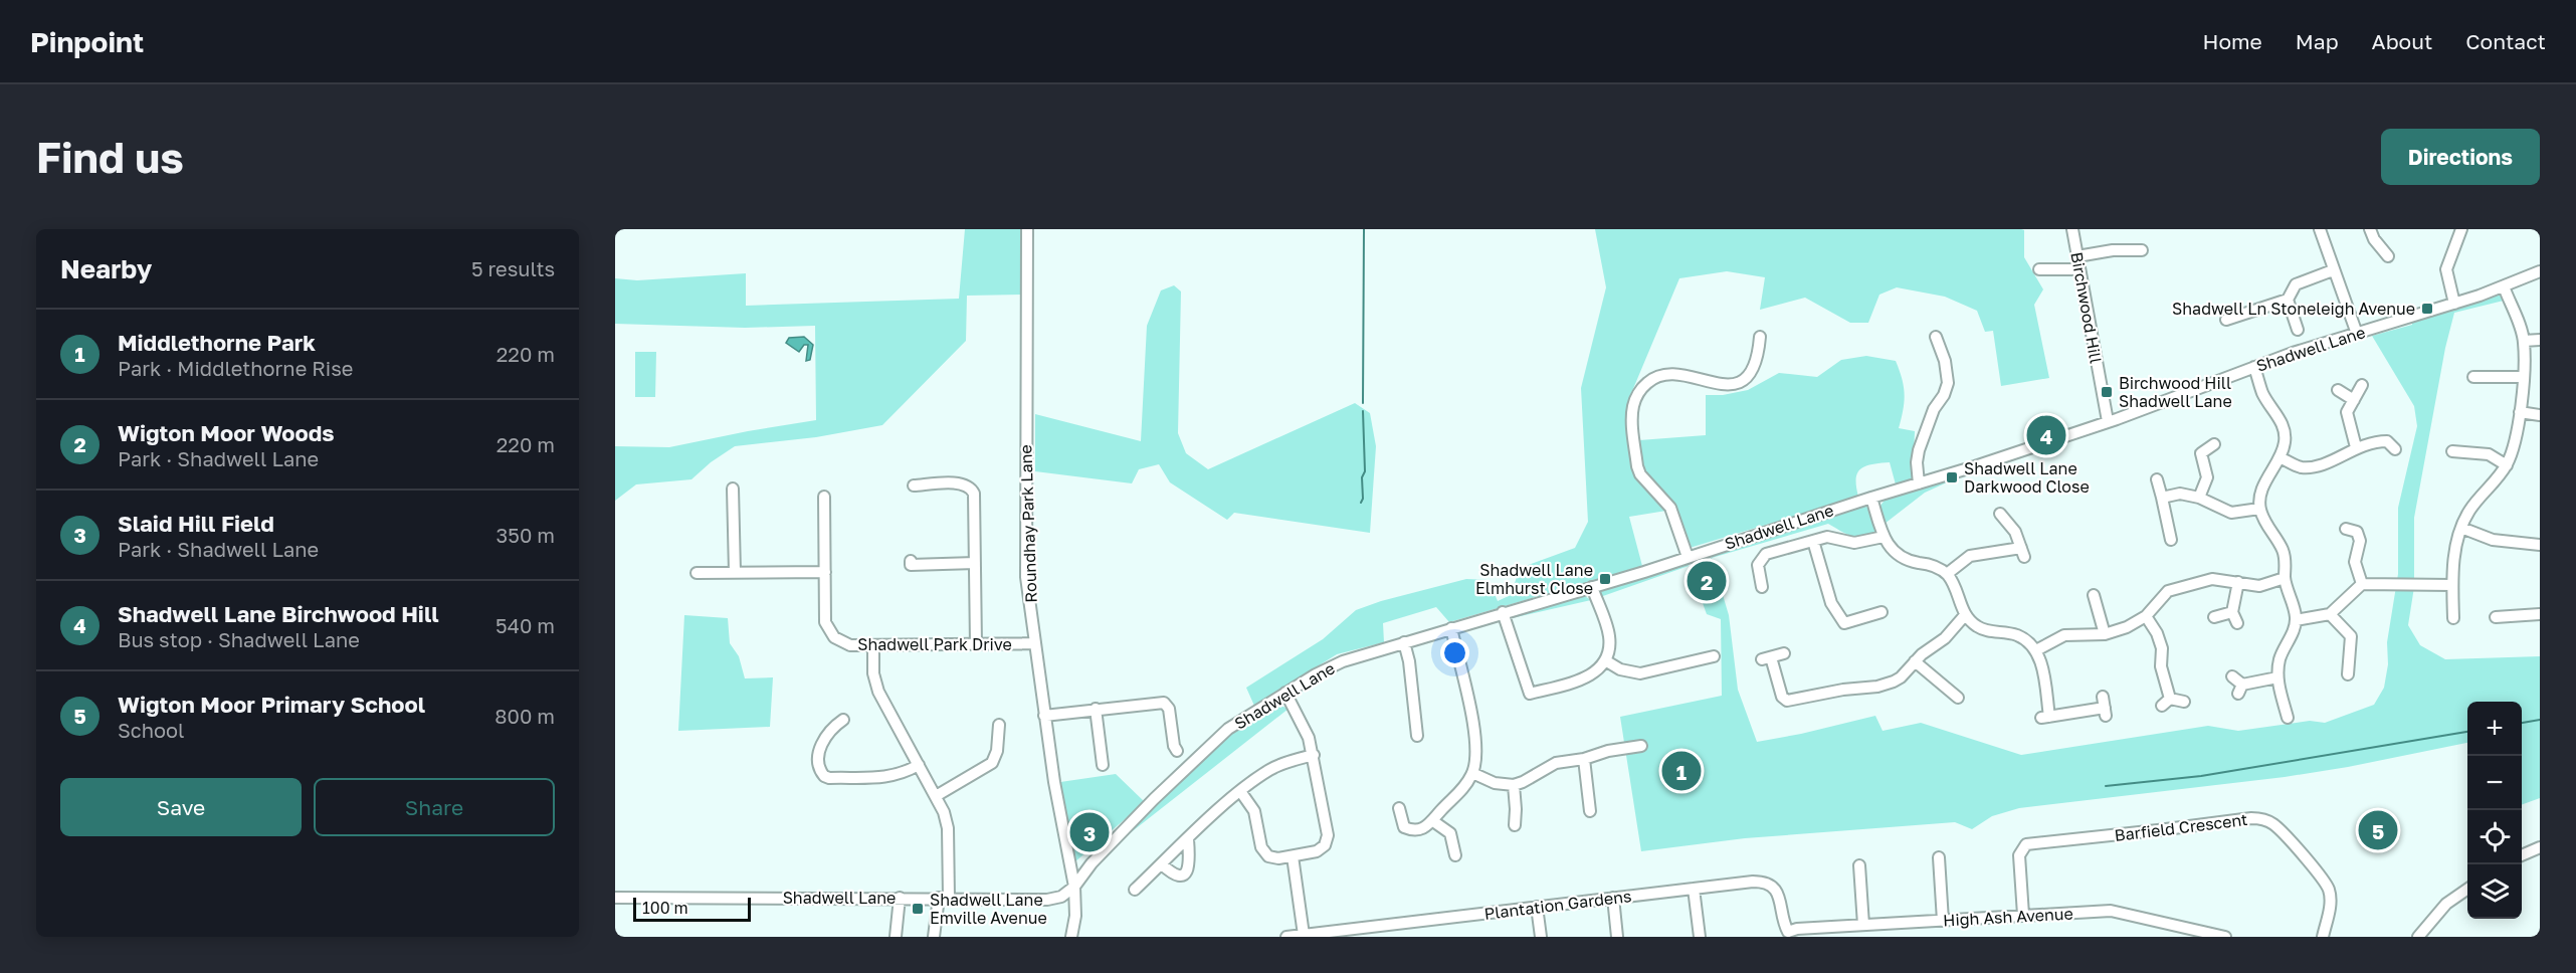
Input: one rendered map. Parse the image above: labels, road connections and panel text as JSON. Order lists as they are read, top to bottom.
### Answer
{
  "streets": {
    "street": [
      "Birchwood Hill",
      "Shadwell Lane",
      "Roundhay Park Lane",
      "Shadwell Park Drive",
      "Barfield Crescent",
      "Plantation Gardens",
      "High Ash Avenue"
    ]
  },
  "crossings": [
    ["Birchwood Hill", "Shadwell Lane"],
    ["Shadwell Lane", "Roundhay Park Lane"],
    ["Roundhay Park Lane", "Shadwell Park Drive"],
    ["Barfield Crescent", "High Ash Avenue"],
    ["Plantation Gardens", "High Ash Avenue"]
  ],
  "places": {
    "transit": [
      "Shadwell Ln Stoneleigh Avenue",
      "Birchwood Hill Shadwell Lane",
      "Shadwell Lane Darkwood Close",
      "Shadwell Lane Elmhurst Close",
      "Shadwell Lane Emville Avenue"
    ]
  },
  "scale_bar": "100 m",
  "page": {
    "header": "Pinpoint",
    "nav": [
      "Home",
      "Map",
      "About",
      "Contact"
    ],
    "buttons": [
      "Directions",
      ["Save", "Share"]
    ],
    "title": "Find us",
    "heading": ["Nearby", "5 results"],
    "list": [
      {
        "mark": "1",
        "name": "Middlethorne Park",
        "note": "Park · Middlethorne Rise",
        "value": "220 m"
      },
      {
        "mark": "2",
        "name": "Wigton Moor Woods",
        "note": "Park · Shadwell Lane",
        "value": "220 m"
      },
      {
        "mark": "3",
        "name": "Slaid Hill Field",
        "note": "Park · Shadwell Lane",
        "value": "350 m"
      },
      {
        "mark": "4",
        "name": "Shadwell Lane Birchwood Hill",
        "note": "Bus stop · Shadwell Lane",
        "value": "540 m"
      },
      {
        "mark": "5",
        "name": "Wigton Moor Primary School",
        "note": "School",
        "value": "800 m"
      }
    ],
    "pins": [
      "4",
      "2",
      "1",
      "5",
      "3"
    ],
    "map_buttons": ["+", "−"],
    "scale": "100 m"
  }
}
